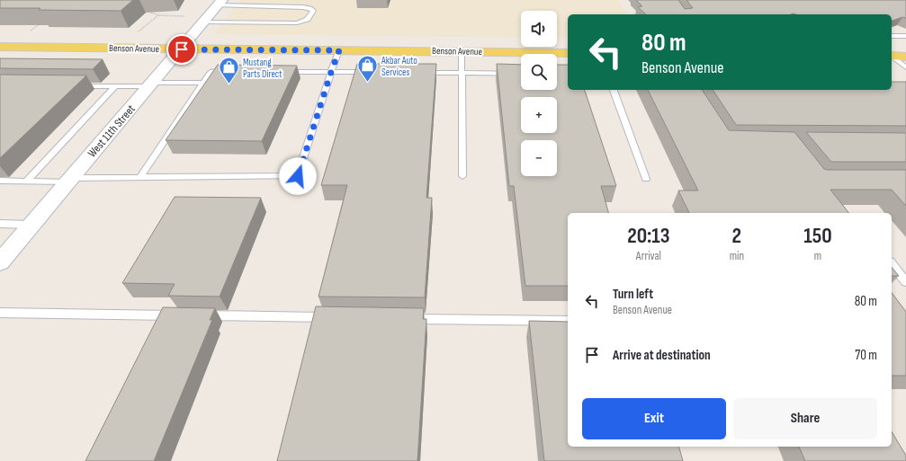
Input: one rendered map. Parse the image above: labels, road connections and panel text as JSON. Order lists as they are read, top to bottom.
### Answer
{
  "streets": {
    "main road": ["Benson Avenue"],
    "street": ["West 11th Street"]
  },
  "crossings": [
    ["Benson Avenue", "West 11th Street"]
  ],
  "places": {
    "shop": ["Akbar Auto Services", "Mustang Parts Direct"]
  },
  "page": {
    "map_buttons": ["+", "−"],
    "turn": ["80 m", "Benson Avenue"],
    "eta": [
      "20:13",
      "Arrival",
      "2",
      "min",
      "150",
      "m"
    ],
    "list": [
      {
        "name": "Turn left",
        "note": "Benson Avenue",
        "value": "80 m"
      },
      {
        "name": "Arrive at destination",
        "value": "70 m"
      }
    ],
    "buttons": ["Exit", "Share"]
  }
}
